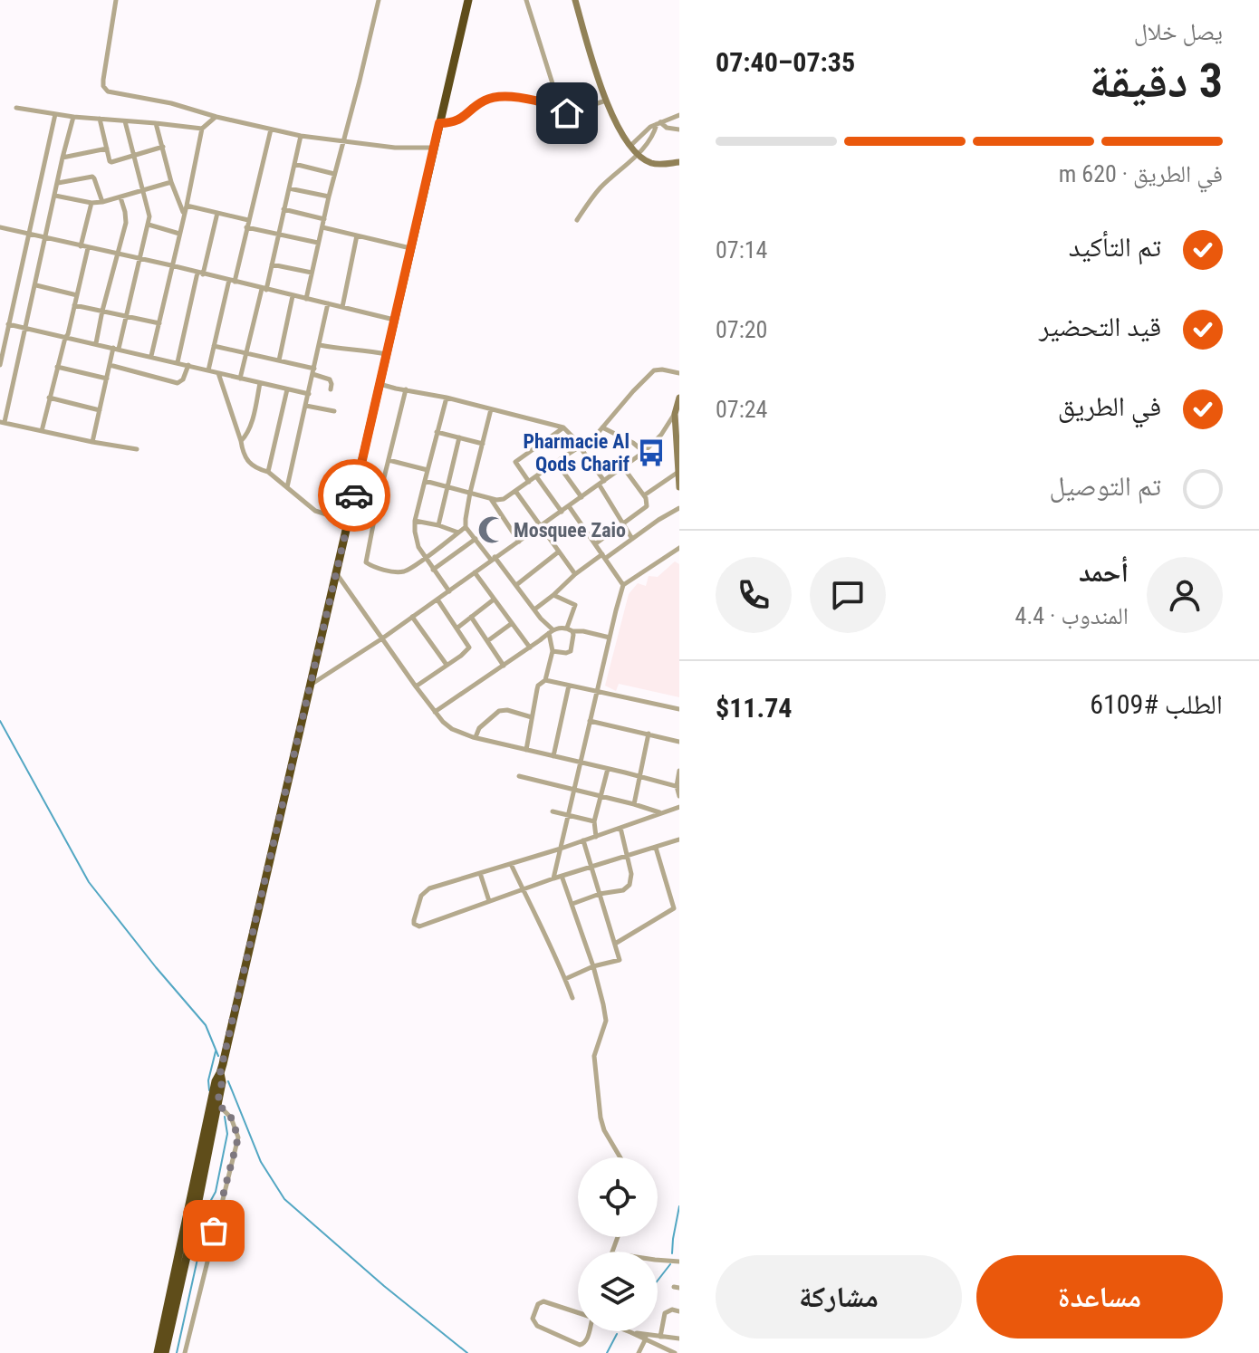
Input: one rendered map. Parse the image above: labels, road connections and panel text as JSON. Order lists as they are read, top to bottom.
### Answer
{
  "places": {
    "bus stop": ["Pharmacie Al Qods Charif"],
    "mosque": ["Mosquee Zaio"]
  },
  "page": {
    "heading": ["3 دقيقة", "يصل خلال", "07:35–07:40"],
    "panel": [
      "أحمد",
      "المندوب · 4.4",
      "الطلب #6109",
      "$11.74"
    ],
    "bar": "في الطريق · 620 m",
    "list": [
      ["تم التأكيد", "07:14"],
      ["قيد التحضير", "07:20"],
      ["في الطريق", "07:24"],
      "تم التوصيل"
    ],
    "buttons": ["مساعدة", "مشاركة"]
  }
}
